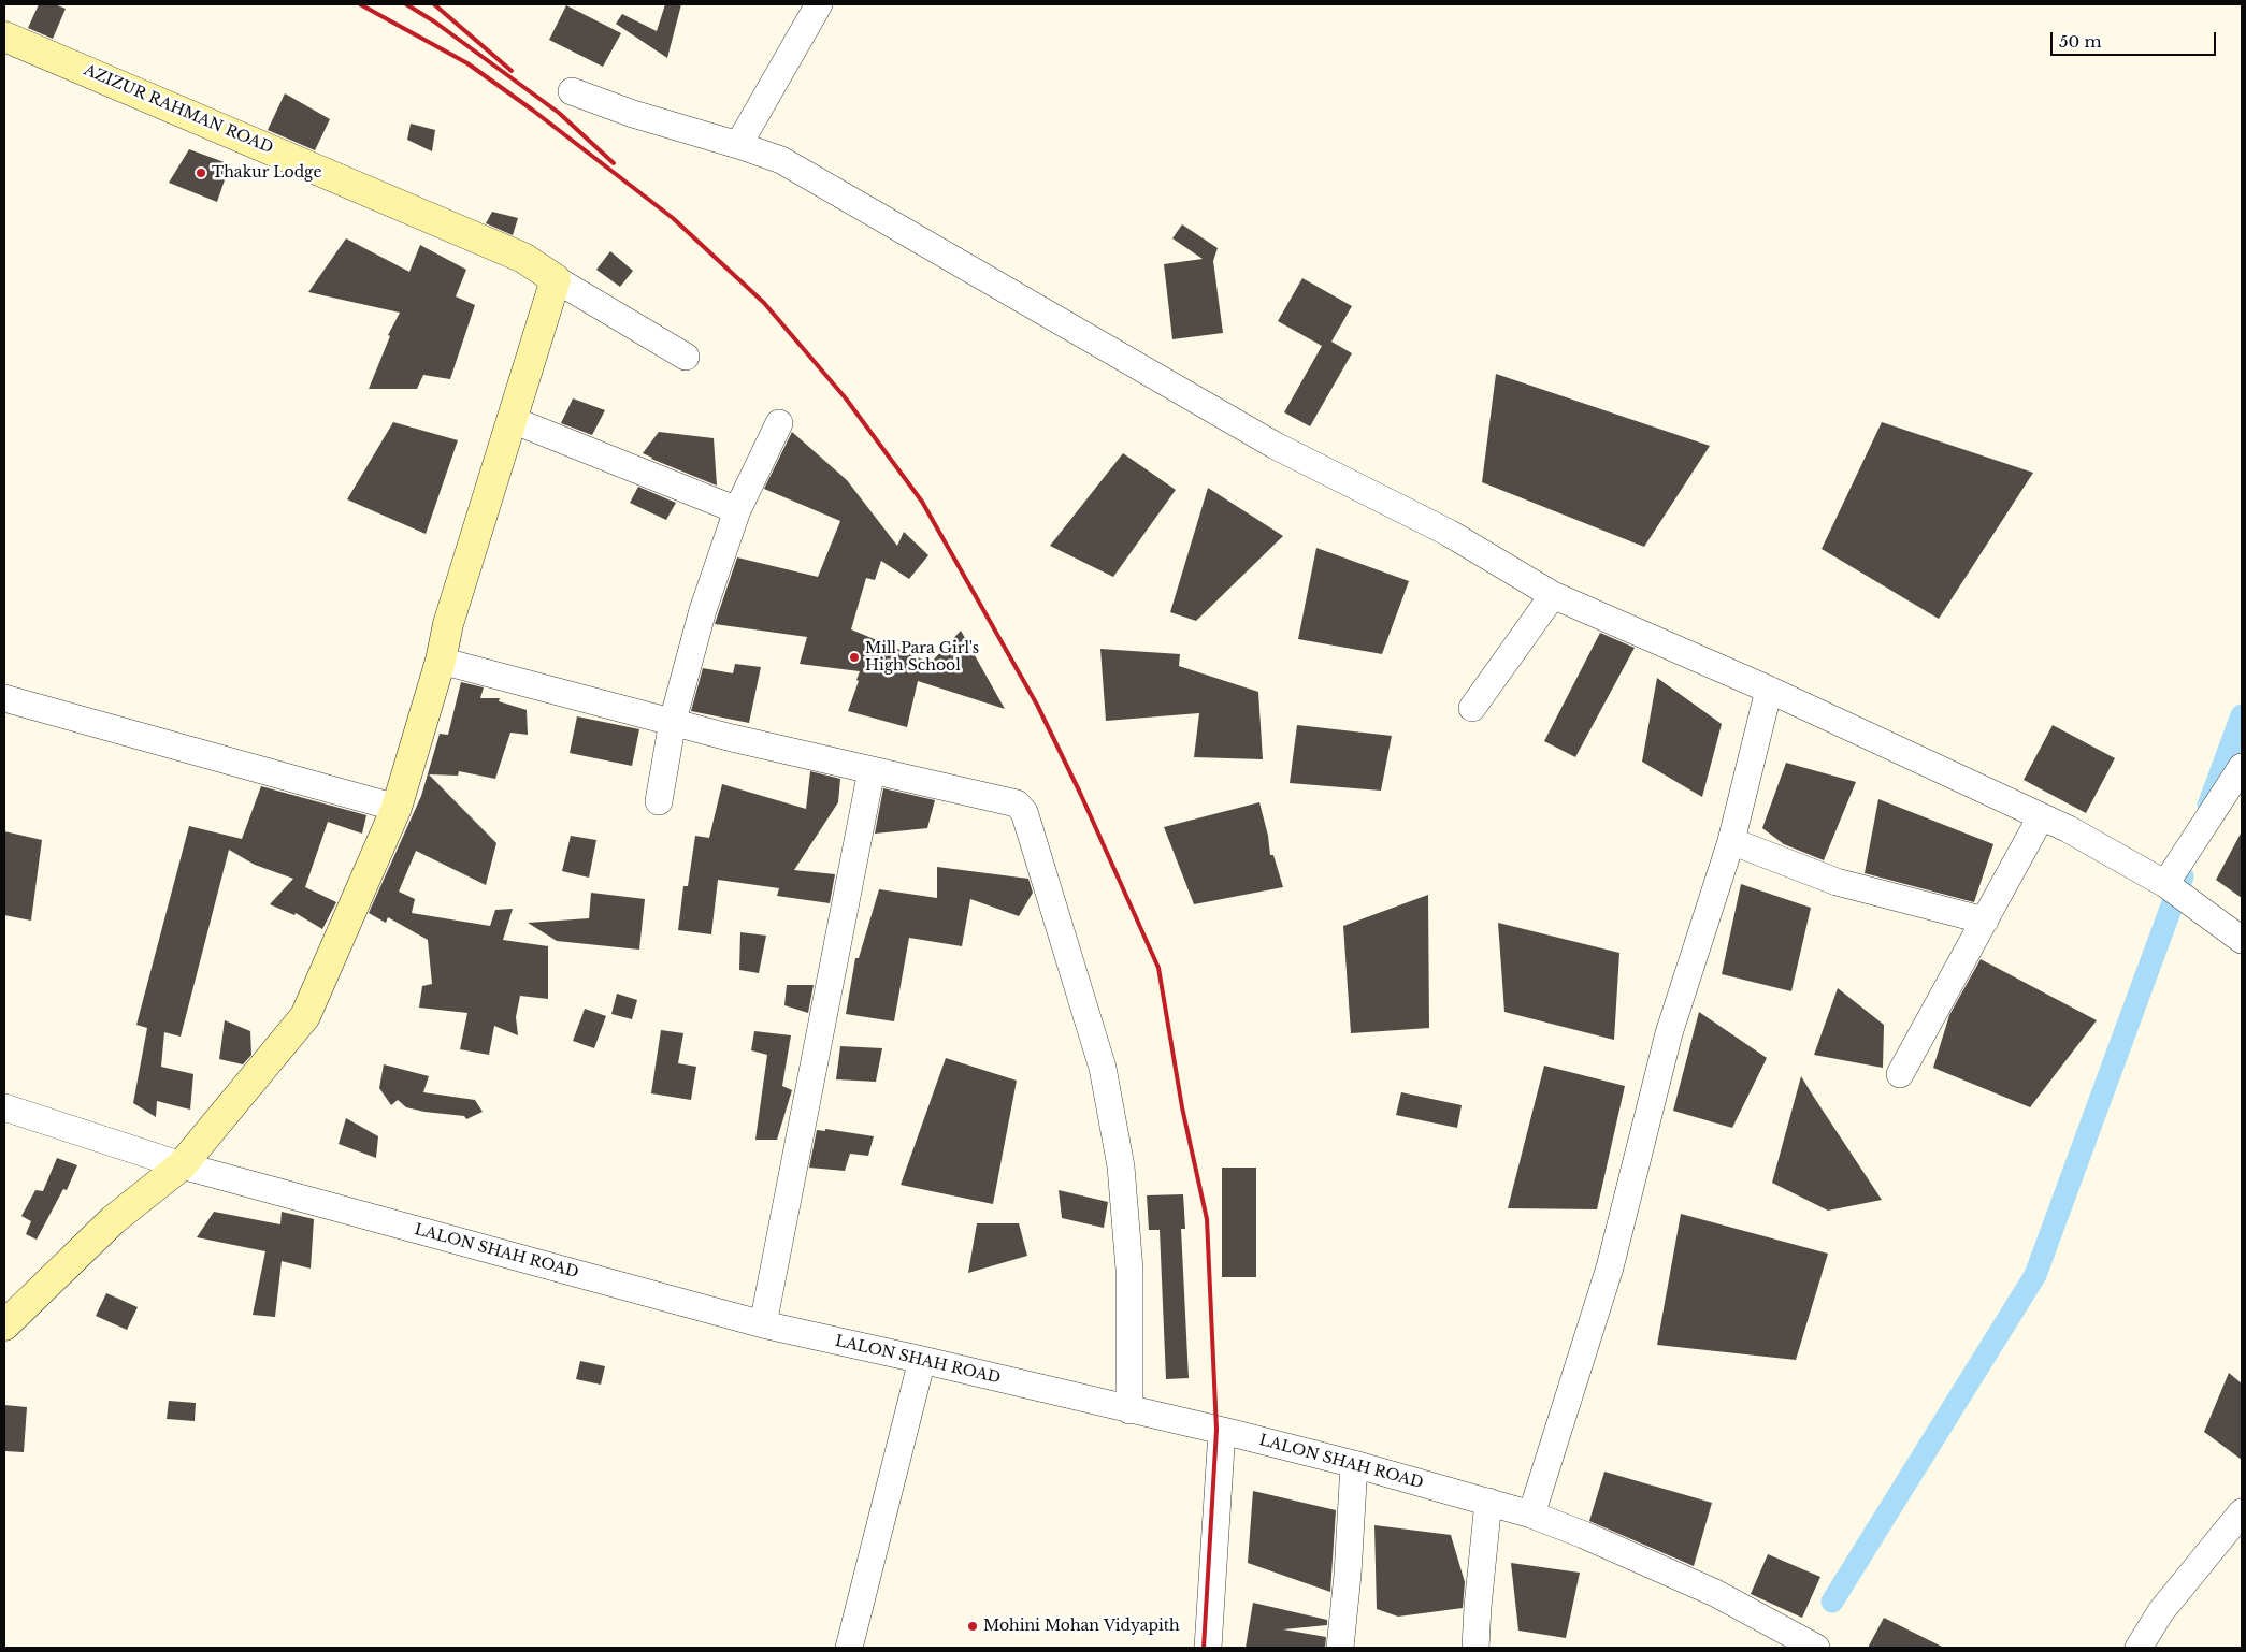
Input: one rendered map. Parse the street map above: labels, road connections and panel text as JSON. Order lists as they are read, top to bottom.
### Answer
{
  "streets": {
    "street": ["AZIZUR RAHMAN ROAD", "LALON SHAH ROAD"]
  },
  "places": ["Thakur Lodge", "Mill Para Girl's High School", "Mohini Mohan Vidyapith"],
  "scale_bar": "50 m"
}
